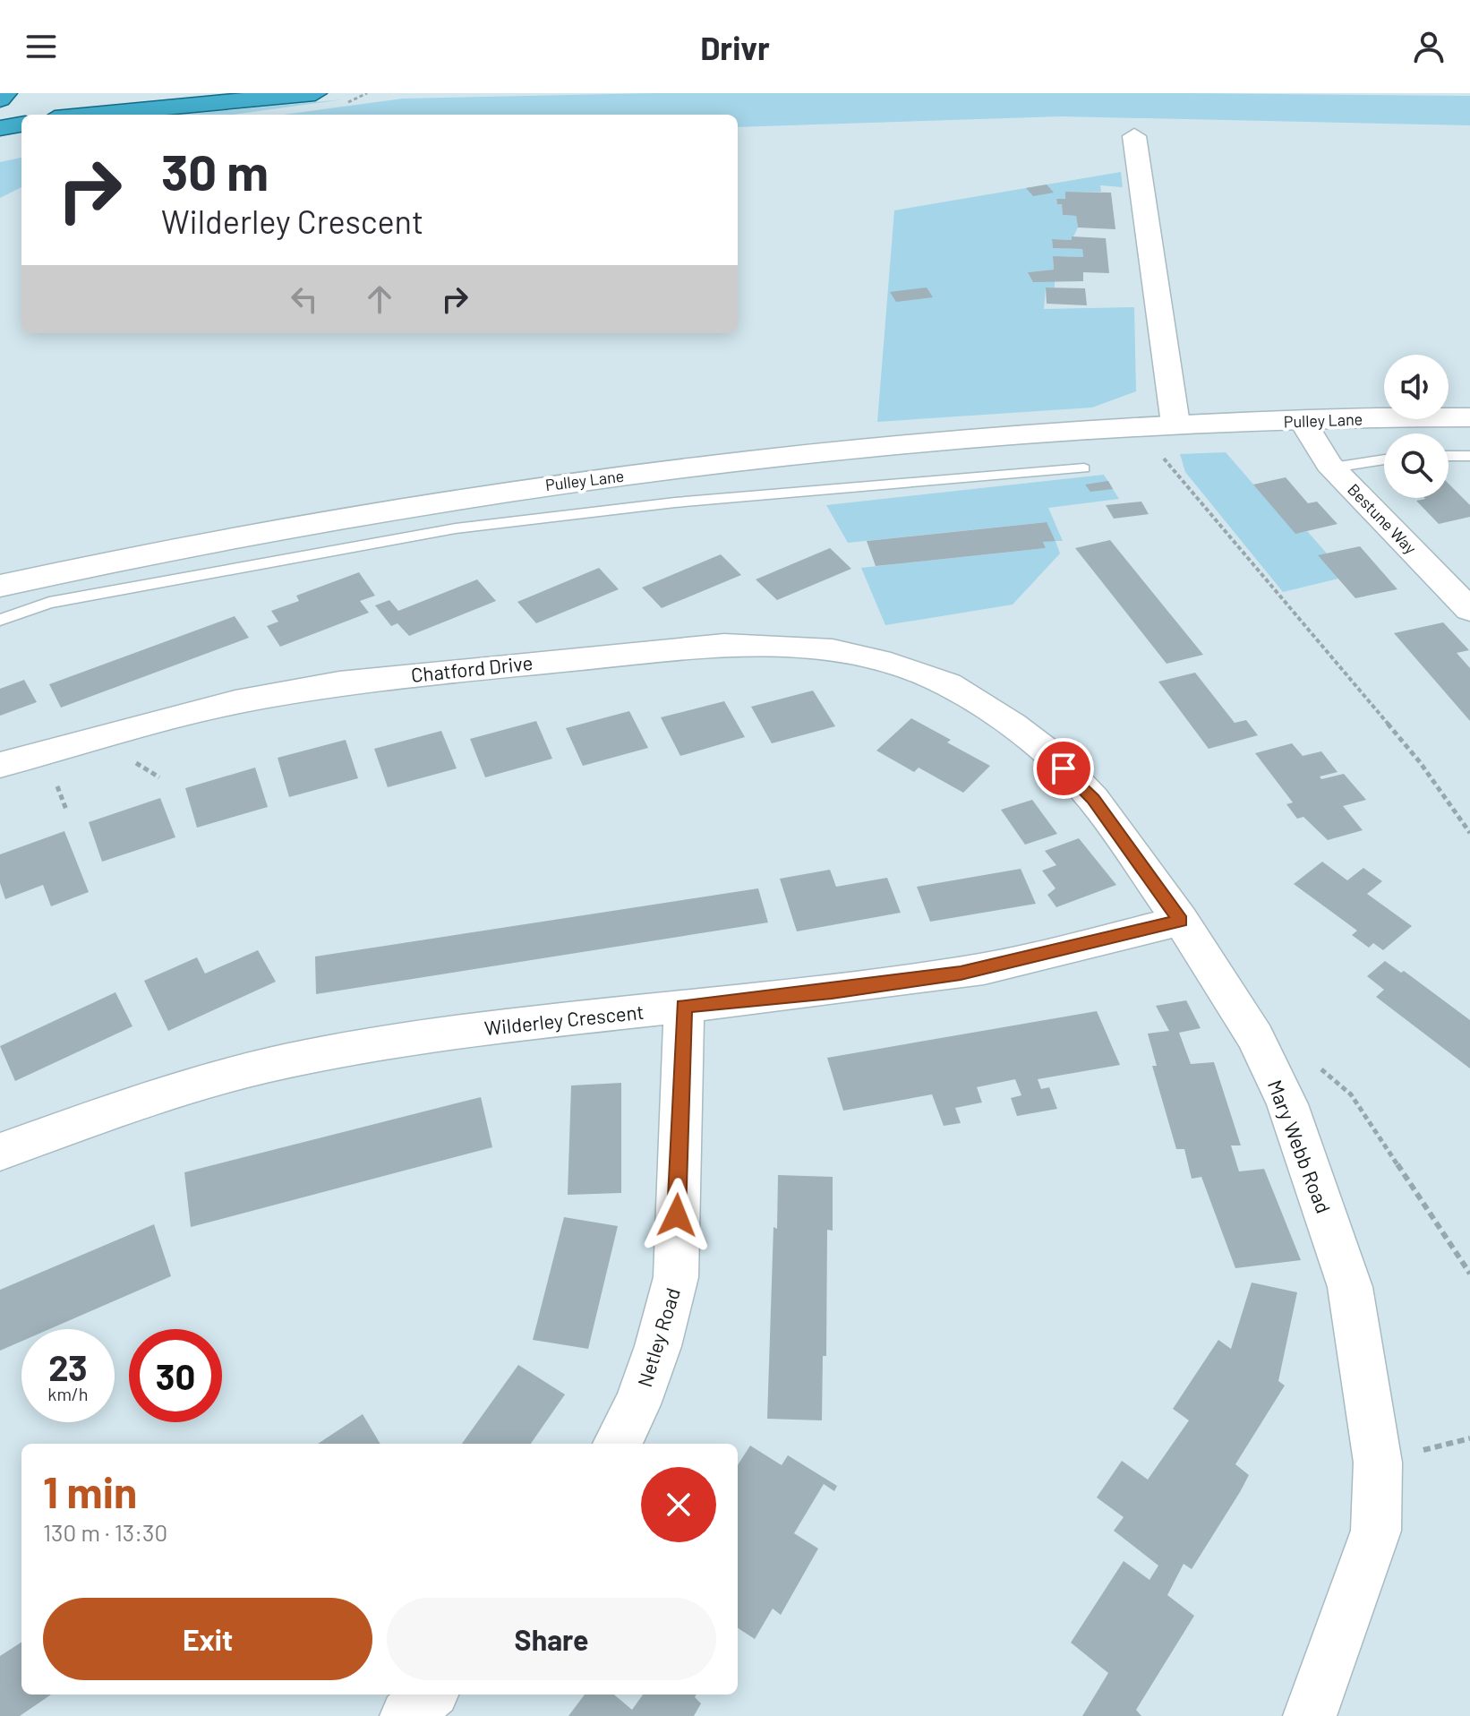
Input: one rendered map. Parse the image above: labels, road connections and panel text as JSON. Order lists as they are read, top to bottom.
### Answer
{
  "streets": {
    "street": [
      "Pulley Lane",
      "Bestune Way",
      "Chatford Drive",
      "Wilderley Crescent",
      "Mary Webb Road",
      "Netley Road"
    ]
  },
  "crossings": [
    ["Pulley Lane", "Bestune Way"],
    ["Chatford Drive", "Mary Webb Road"],
    ["Wilderley Crescent", "Mary Webb Road"],
    ["Wilderley Crescent", "Netley Road"]
  ],
  "page": {
    "header": "Drivr",
    "turn": ["30 m", "Wilderley Crescent"],
    "speed": "23 km/h",
    "limit": "30",
    "heading": ["1 min", "130 m · 13:30"],
    "buttons": ["Exit", "Share"]
  }
}
